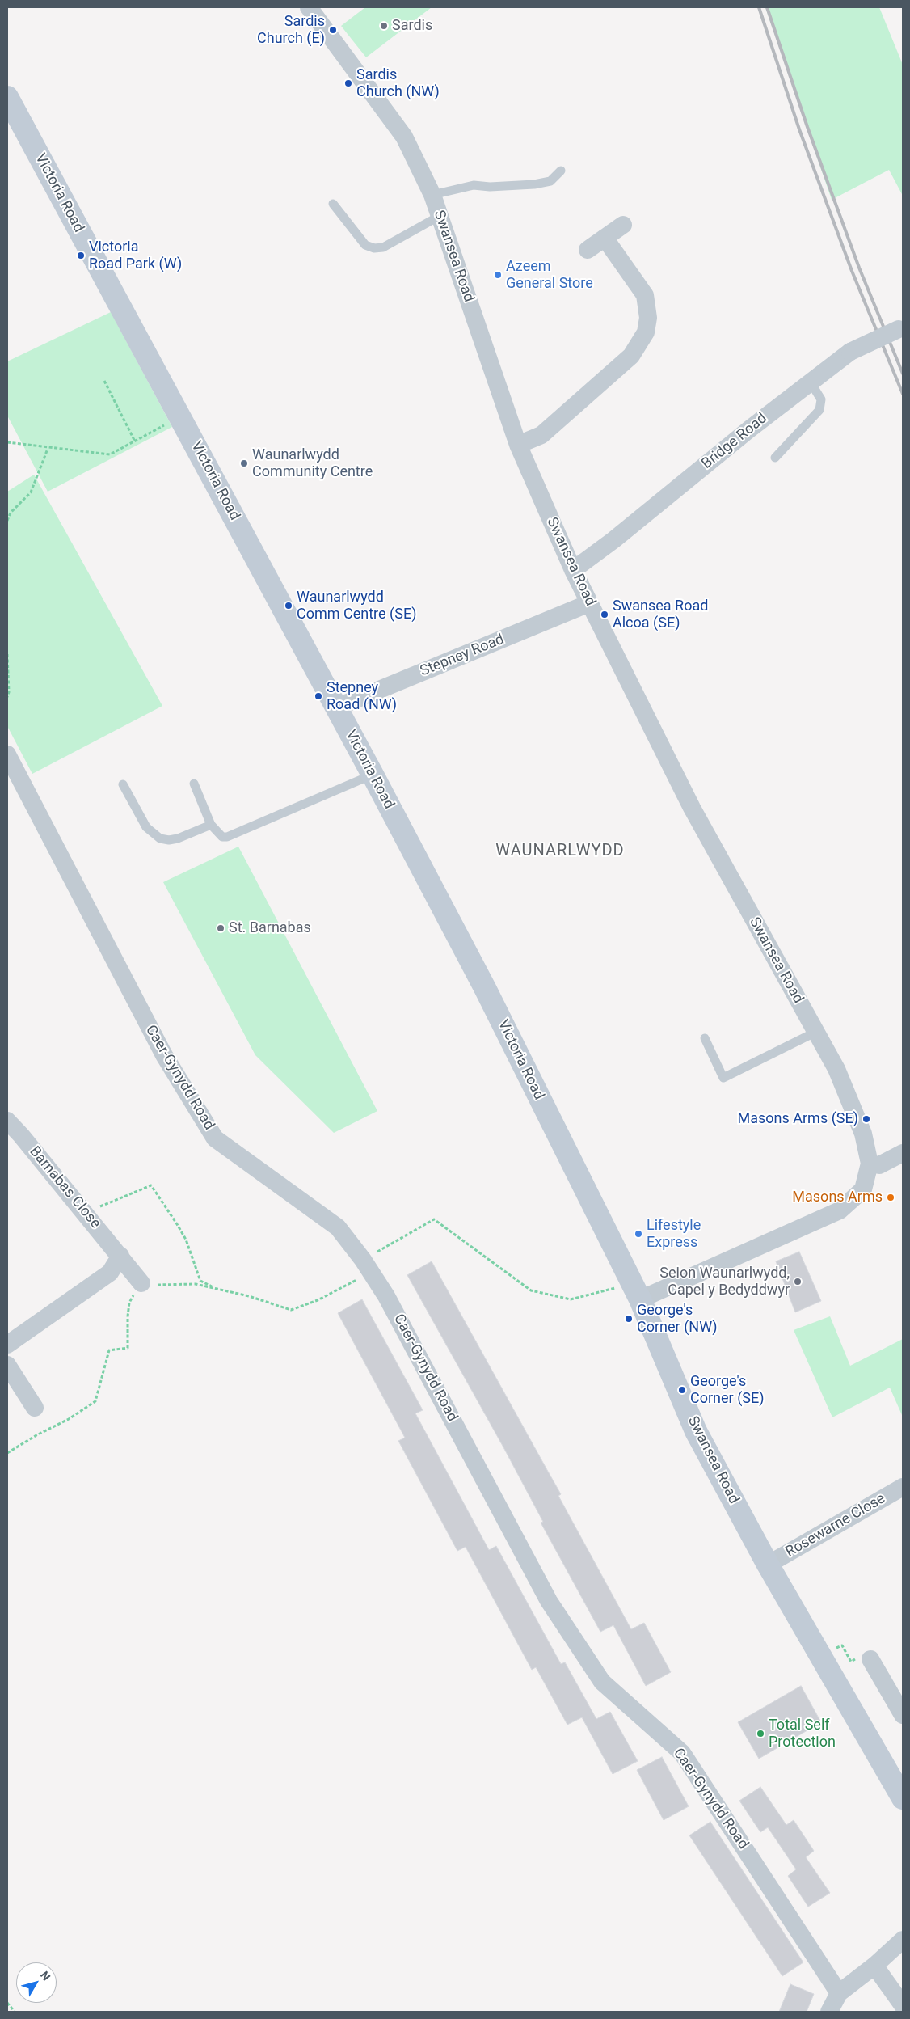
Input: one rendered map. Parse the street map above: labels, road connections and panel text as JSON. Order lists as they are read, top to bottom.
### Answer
{
  "streets": {
    "main road": ["Victoria Road", "Swansea Road"],
    "street": [
      "Bridge Road",
      "Stepney Road",
      "Caer-Gynydd Road",
      "Barnabas Close",
      "Rosewarne Close"
    ]
  },
  "crossings": [
    ["Victoria Road", "Swansea Road"],
    ["Victoria Road", "Stepney Road"],
    ["Swansea Road", "Bridge Road"],
    ["Swansea Road", "Stepney Road"],
    ["Swansea Road", "Rosewarne Close"]
  ],
  "districts": ["WAUNARLWYDD"],
  "places": [
    "Sardis",
    "Sardis Church (E)",
    "Sardis Church (NW)",
    "Victoria Road Park (W)",
    "Azeem General Store",
    "Waunarlwydd Community Centre",
    "Waunarlwydd Comm Centre (SE)",
    "Swansea Road Alcoa (SE)",
    "Stepney Road (NW)",
    "St. Barnabas",
    "Masons Arms (SE)",
    "Masons Arms",
    "Lifestyle Express",
    "Seion Waunarlwydd, Capel y Bedyddwyr",
    "George's Corner (NW)",
    "George's Corner (SE)",
    "Total Self Protection"
  ],
  "north": "top right"
}
